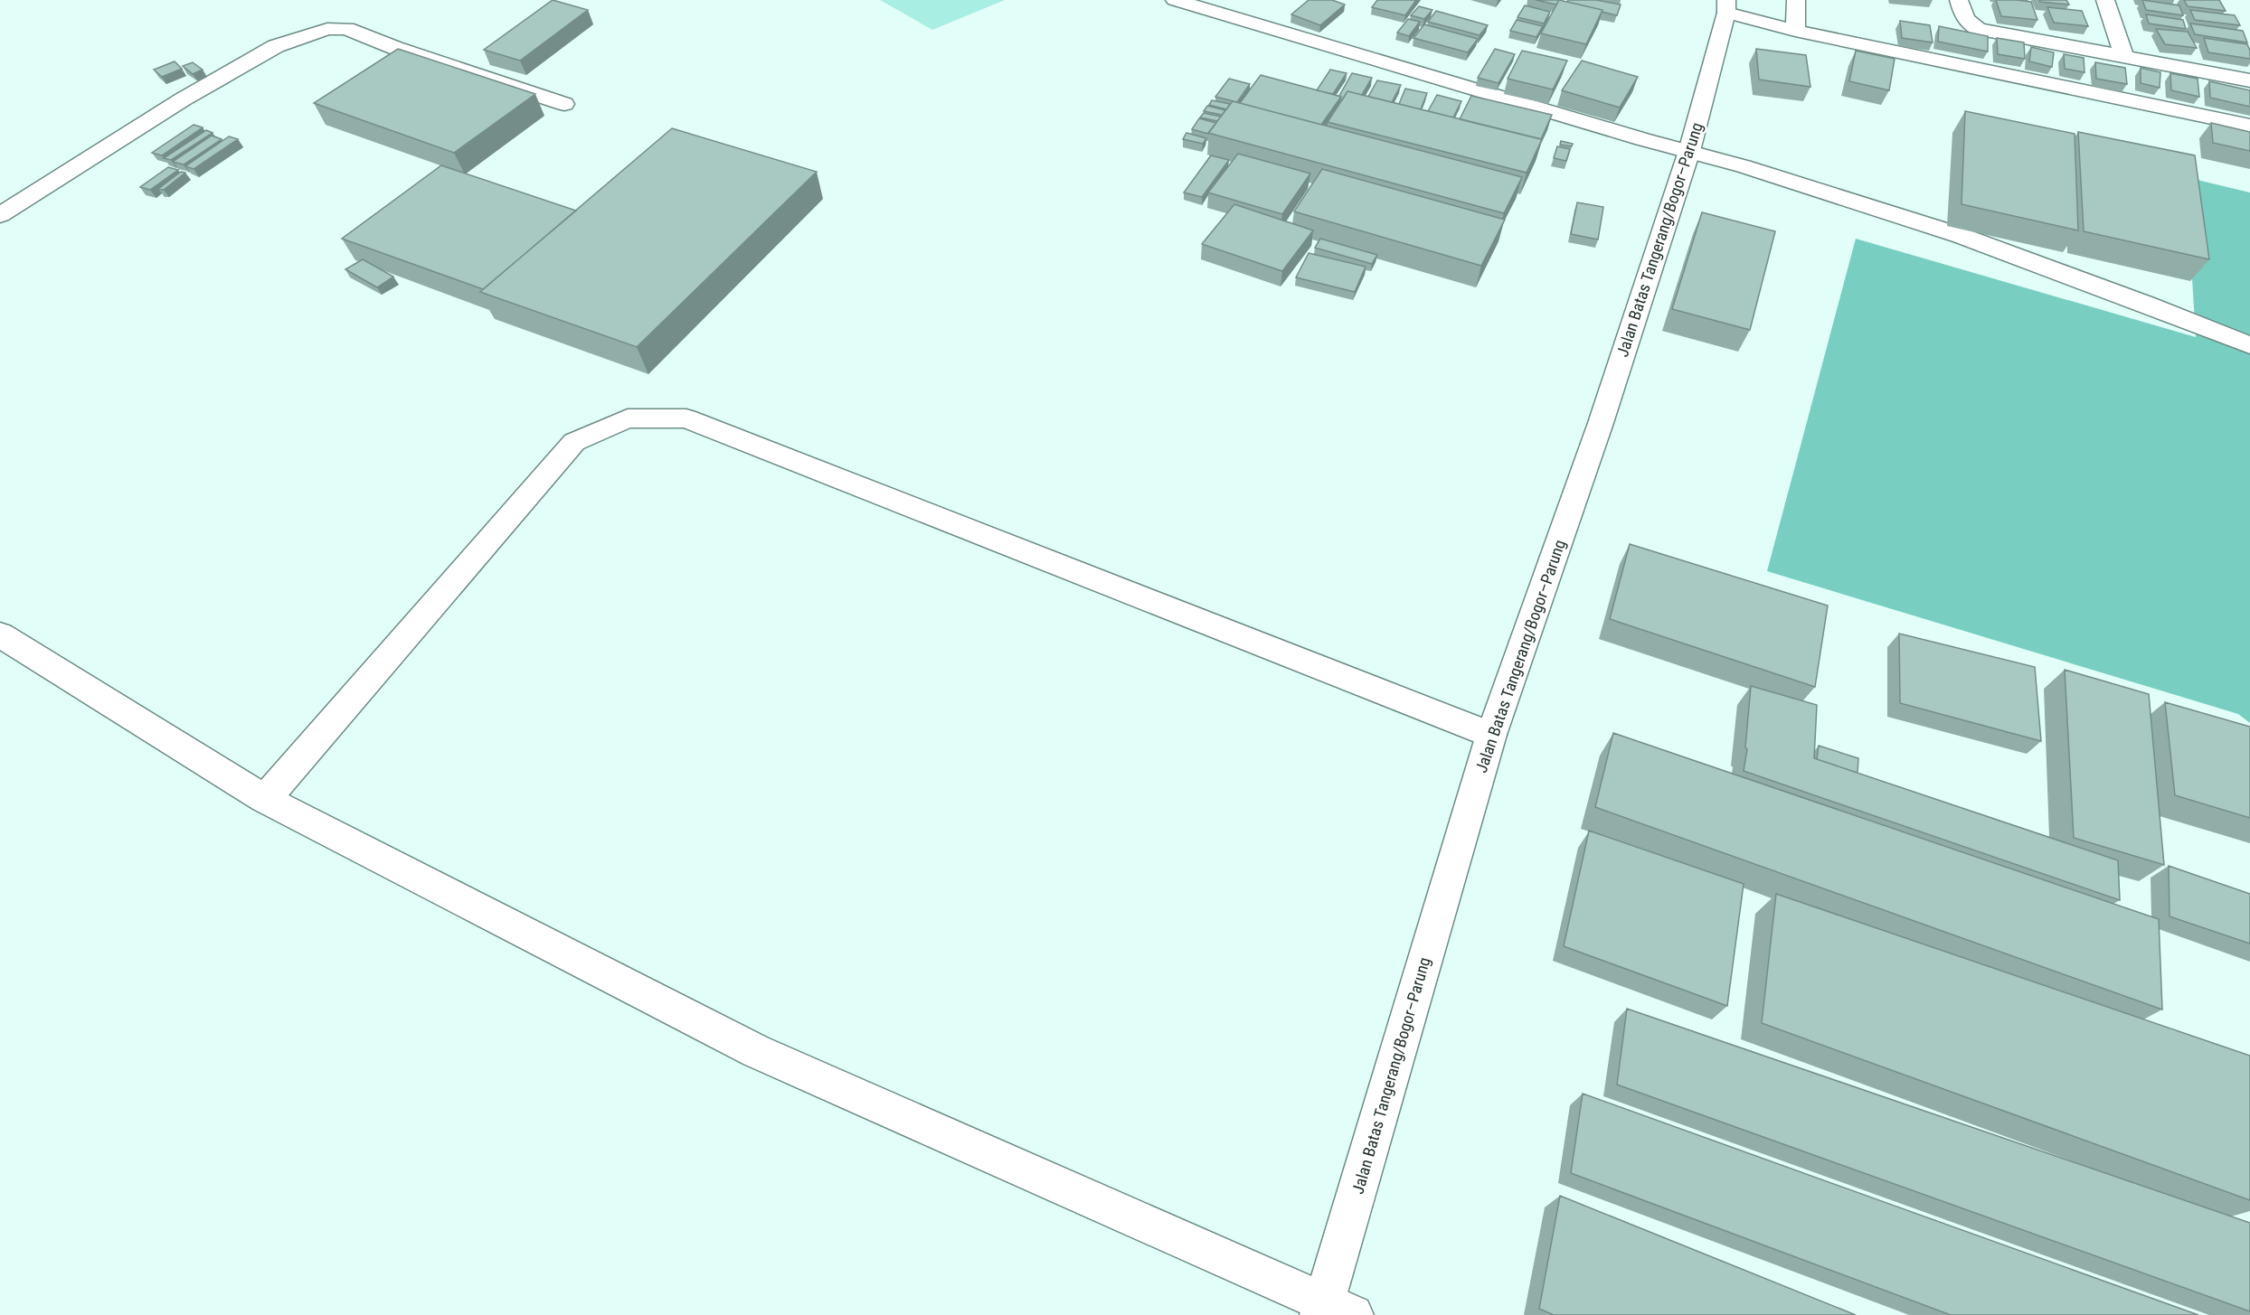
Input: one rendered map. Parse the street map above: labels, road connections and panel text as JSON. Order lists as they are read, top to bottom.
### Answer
{
  "streets": {
    "street": ["Jalan Batas Tangerang/Bogor–Parung"]
  }
}
